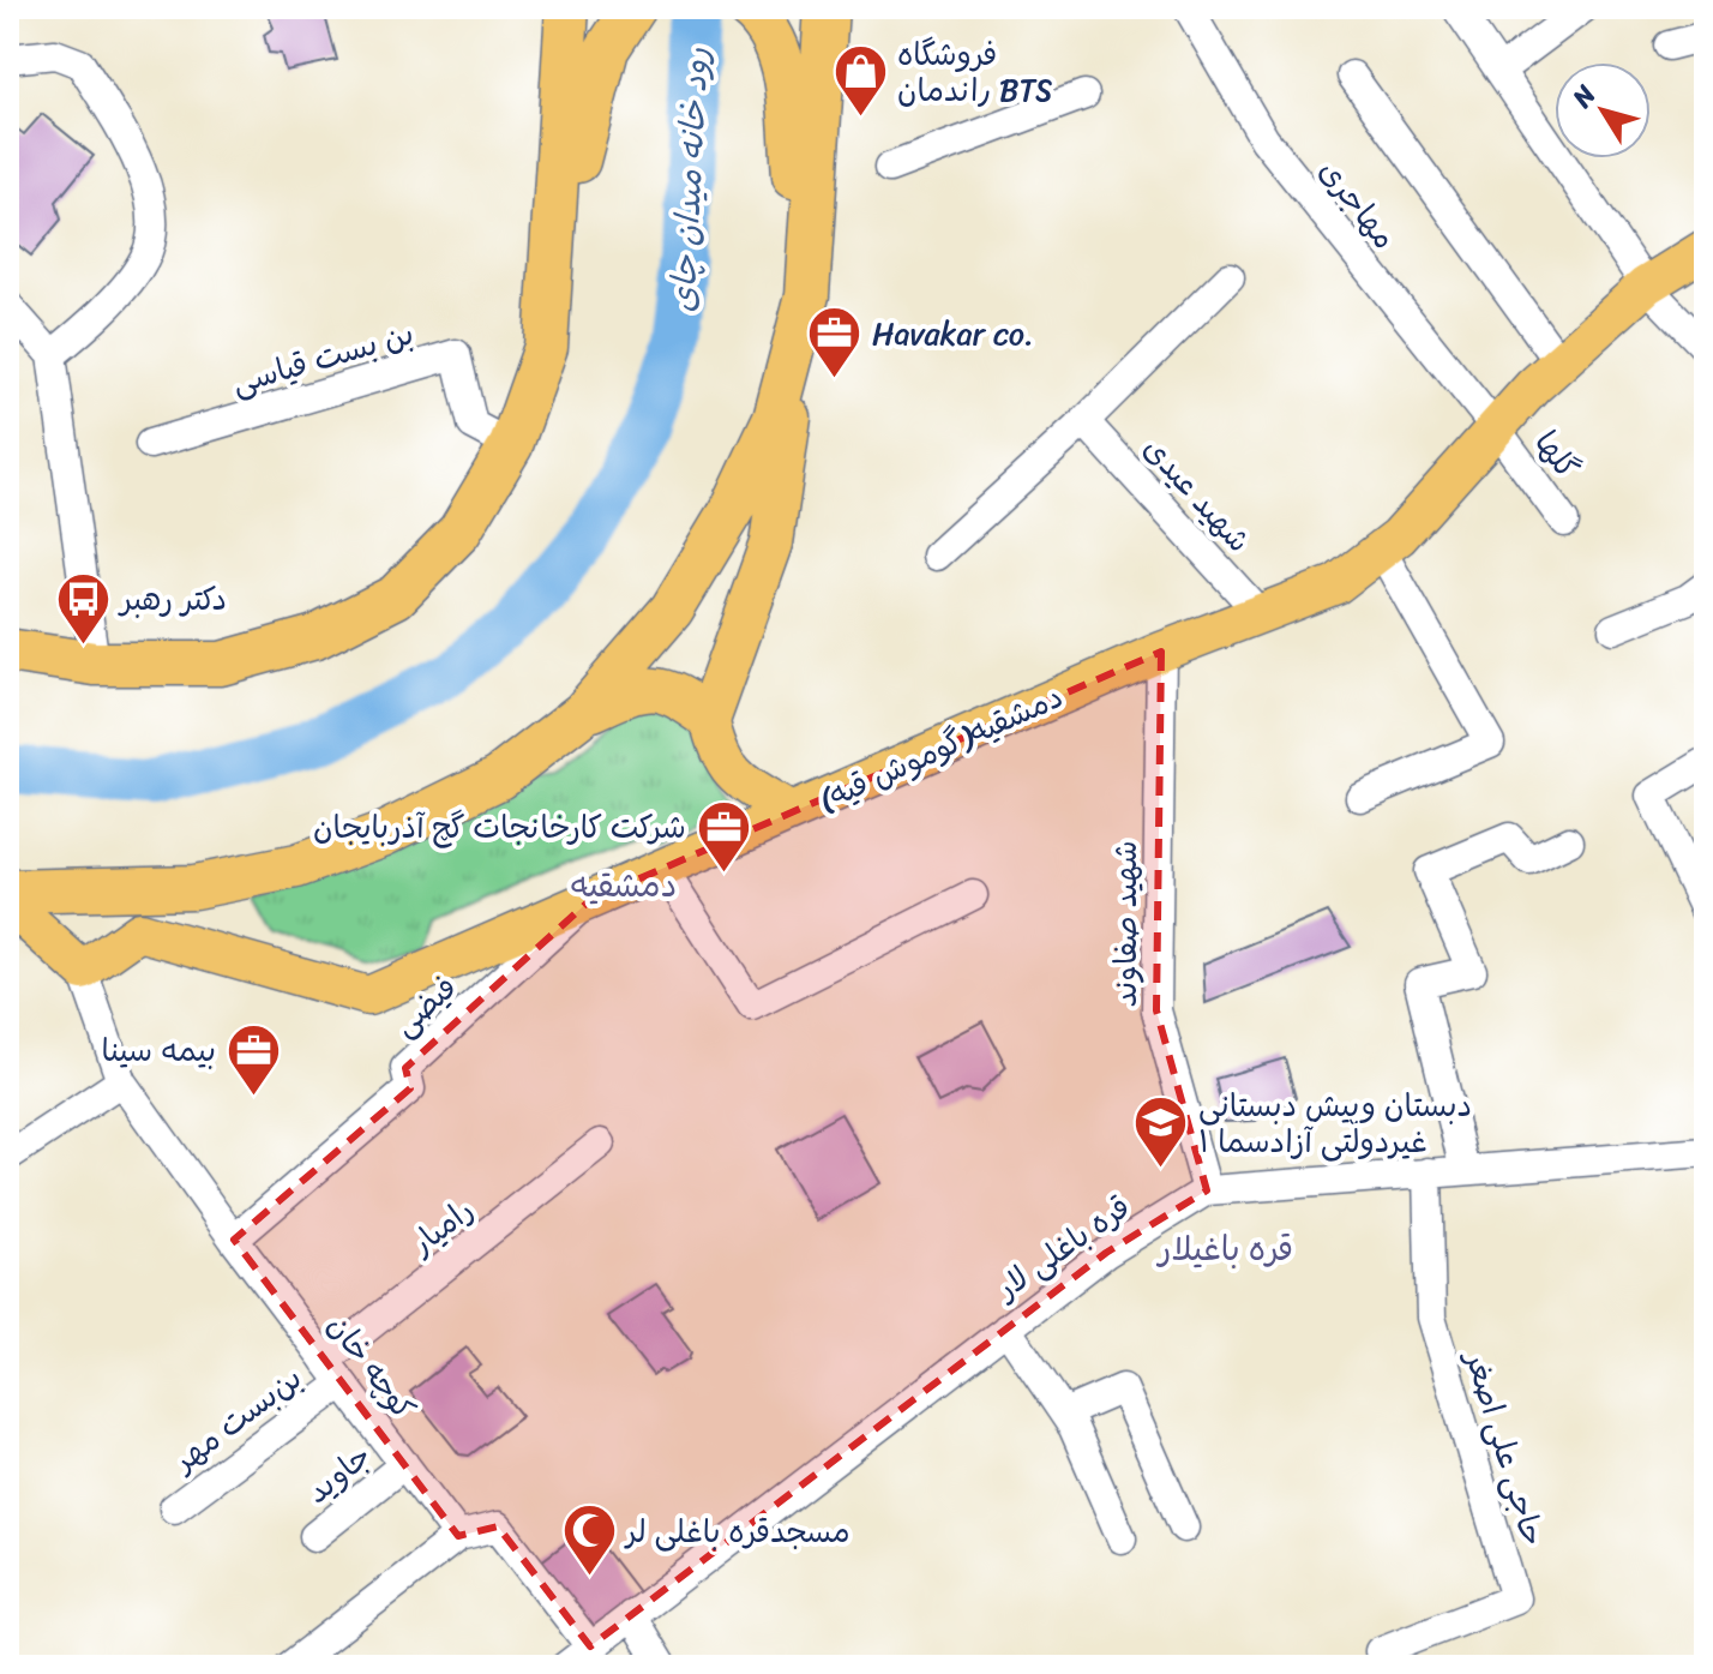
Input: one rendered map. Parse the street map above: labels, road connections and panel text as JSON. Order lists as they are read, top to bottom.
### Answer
{
  "streets": {
    "main road": ["دمشقیه(گوموش قیه)"],
    "street": [
      "مهاجری",
      "بن بست قیاسی",
      "گلها",
      "شهید عیدی",
      "شهید صفاوند",
      "فیضی",
      "رامیار",
      "قره باغلی لار",
      "کوچه خان",
      "بن‌بست مهر",
      "حاجی علی اصغر",
      "جاوید"
    ]
  },
  "crossings": [
    ["مهاجری", "گلها"],
    ["مهاجری", "دمشقیه(گوموش قیه)"],
    ["گلها", "دمشقیه(گوموش قیه)"],
    ["شهید عیدی", "دمشقیه(گوموش قیه)"],
    ["دمشقیه(گوموش قیه)", "شهید صفاوند"],
    ["دمشقیه(گوموش قیه)", "فیضی"],
    ["دمشقیه(گوموش قیه)", "کوچه خان"],
    ["شهید صفاوند", "قره باغلی لار"],
    ["فیضی", "کوچه خان"],
    ["رامیار", "کوچه خان"],
    ["رامیار", "بن‌بست مهر"],
    ["قره باغلی لار", "حاجی علی اصغر"],
    ["کوچه خان", "بن‌بست مهر"],
    ["کوچه خان", "جاوید"]
  ],
  "districts": ["دمشقیه", "قره باغیلار"],
  "water": ["رود خانه میدان چای"],
  "places": {
    "shop": ["فروشگاه راندمان BTS"],
    "office": ["Havakar co.", "شرکت کارخانجات گچ آذربایجان", "بیمه سینا"],
    "bus stop": ["دکتر رهبر"],
    "school or university": ["دبستان وپیش دبستانی غیردولتی آزادسما ۱"],
    "mosque": ["مسجدقره باغلی لر"]
  },
  "north": "top left"
}
